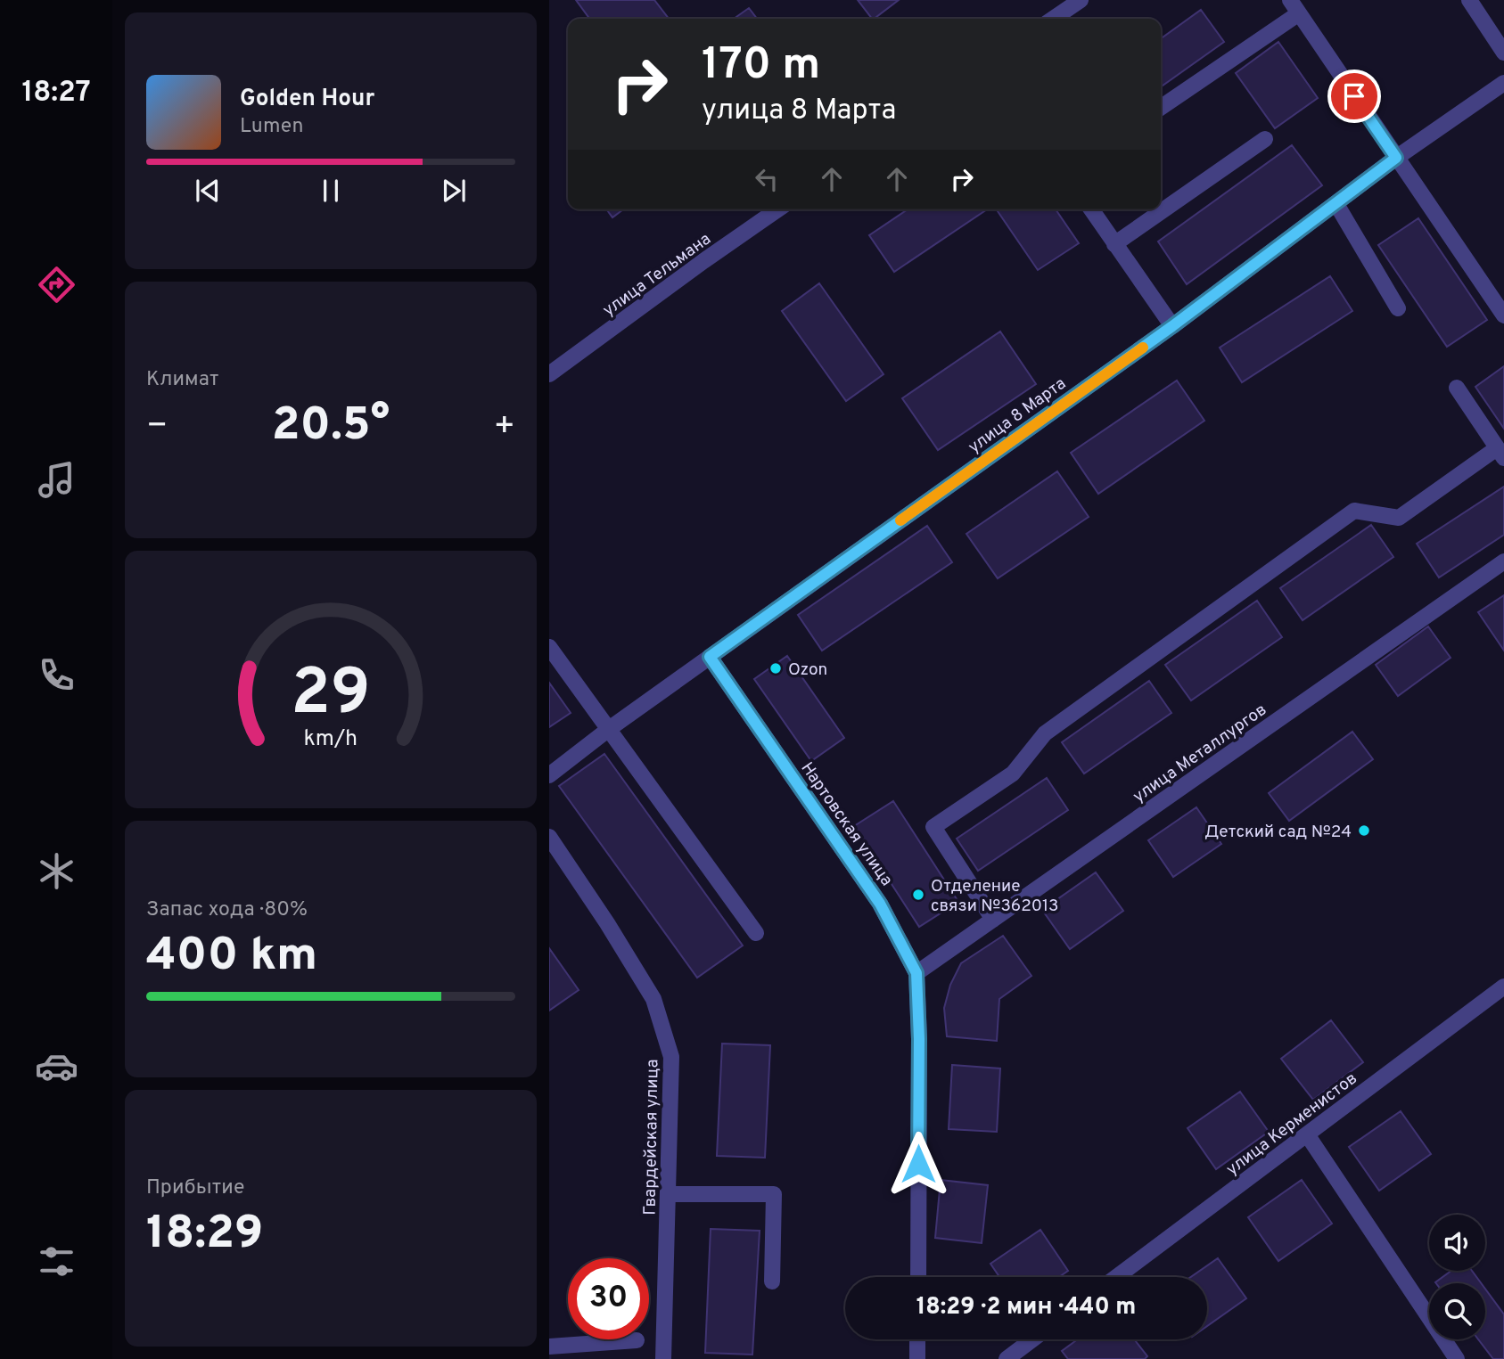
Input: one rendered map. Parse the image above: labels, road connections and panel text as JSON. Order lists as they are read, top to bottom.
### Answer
{
  "streets": {
    "street": [
      "улица Тельмана",
      "улица 8 Марта",
      "улица Металлургов",
      "Нартовская улица",
      "улица Керменистов",
      "Гвардейская улица"
    ]
  },
  "crossings": [
    ["улица 8 Марта", "Нартовская улица"],
    ["улица Металлургов", "Нартовская улица"]
  ],
  "places": ["Ozon", "Детский сад №24", "Отделение связи №362013"],
  "page": {
    "tabs": "18:27",
    "turn": ["170 m", "улица 8 Марта"],
    "song": ["Golden Hour", "Lumen"],
    "tile": [
      "Климат",
      ["Запас хода · 80%", "400 km"],
      ["Прибытие", "18:29"]
    ],
    "heat": ["−", "20.5°", "+"],
    "limit": "30",
    "trip": "18:29 · 2 мин · 440 m",
    "gauge": ["29", "km/h"]
  }
}
